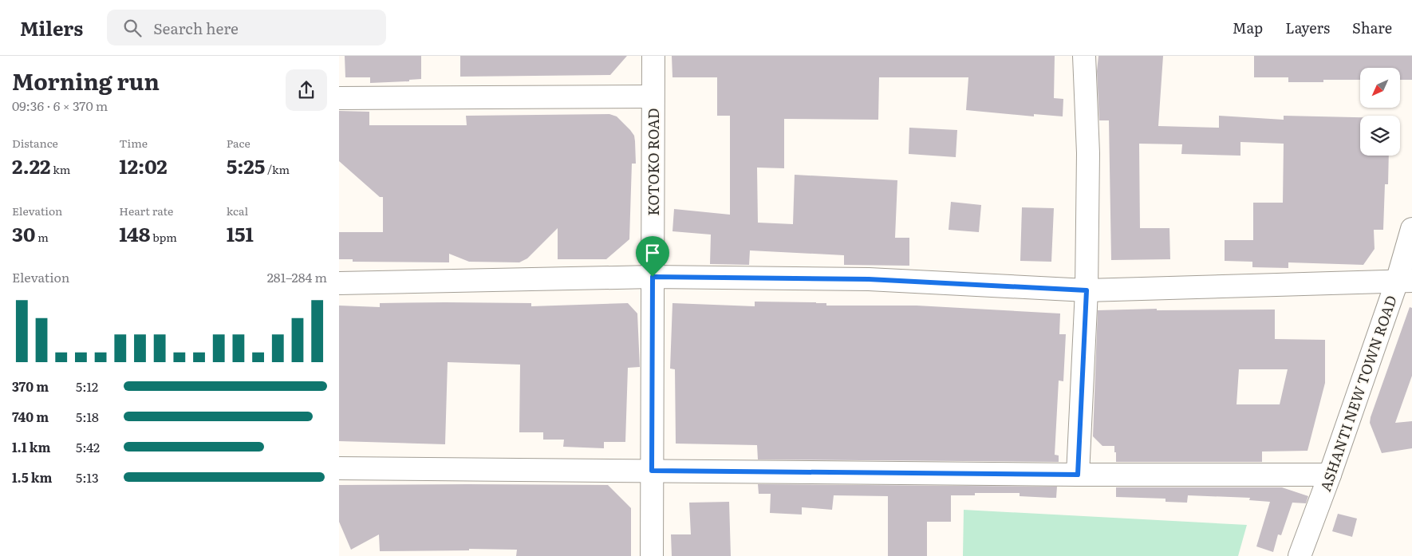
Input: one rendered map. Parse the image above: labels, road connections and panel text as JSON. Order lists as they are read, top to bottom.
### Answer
{
  "streets": {
    "street": ["KOTOKO ROAD", "ASHANTI NEW TOWN ROAD"]
  },
  "north": "bottom left",
  "page": {
    "header": "Milers",
    "search": "Search here",
    "nav": ["Map", "Layers", "Share"],
    "heading": ["Morning run", "09:36 · 6 × 370 m"],
    "stats": [
      ["Distance", "2.22 km"],
      ["Time", "12:02"],
      ["Pace", "5:25 /km"],
      ["Elevation", "30 m"],
      ["Heart rate", "148 bpm"],
      ["kcal", "151"]
    ],
    "chart": ["Elevation", "281–284 m"],
    "list": [
      {
        "name": "370 m",
        "note": "5:12"
      },
      {
        "name": "740 m",
        "note": "5:18"
      },
      {
        "name": "1.1 km",
        "note": "5:42"
      },
      {
        "name": "1.5 km",
        "note": "5:13"
      }
    ]
  }
}
